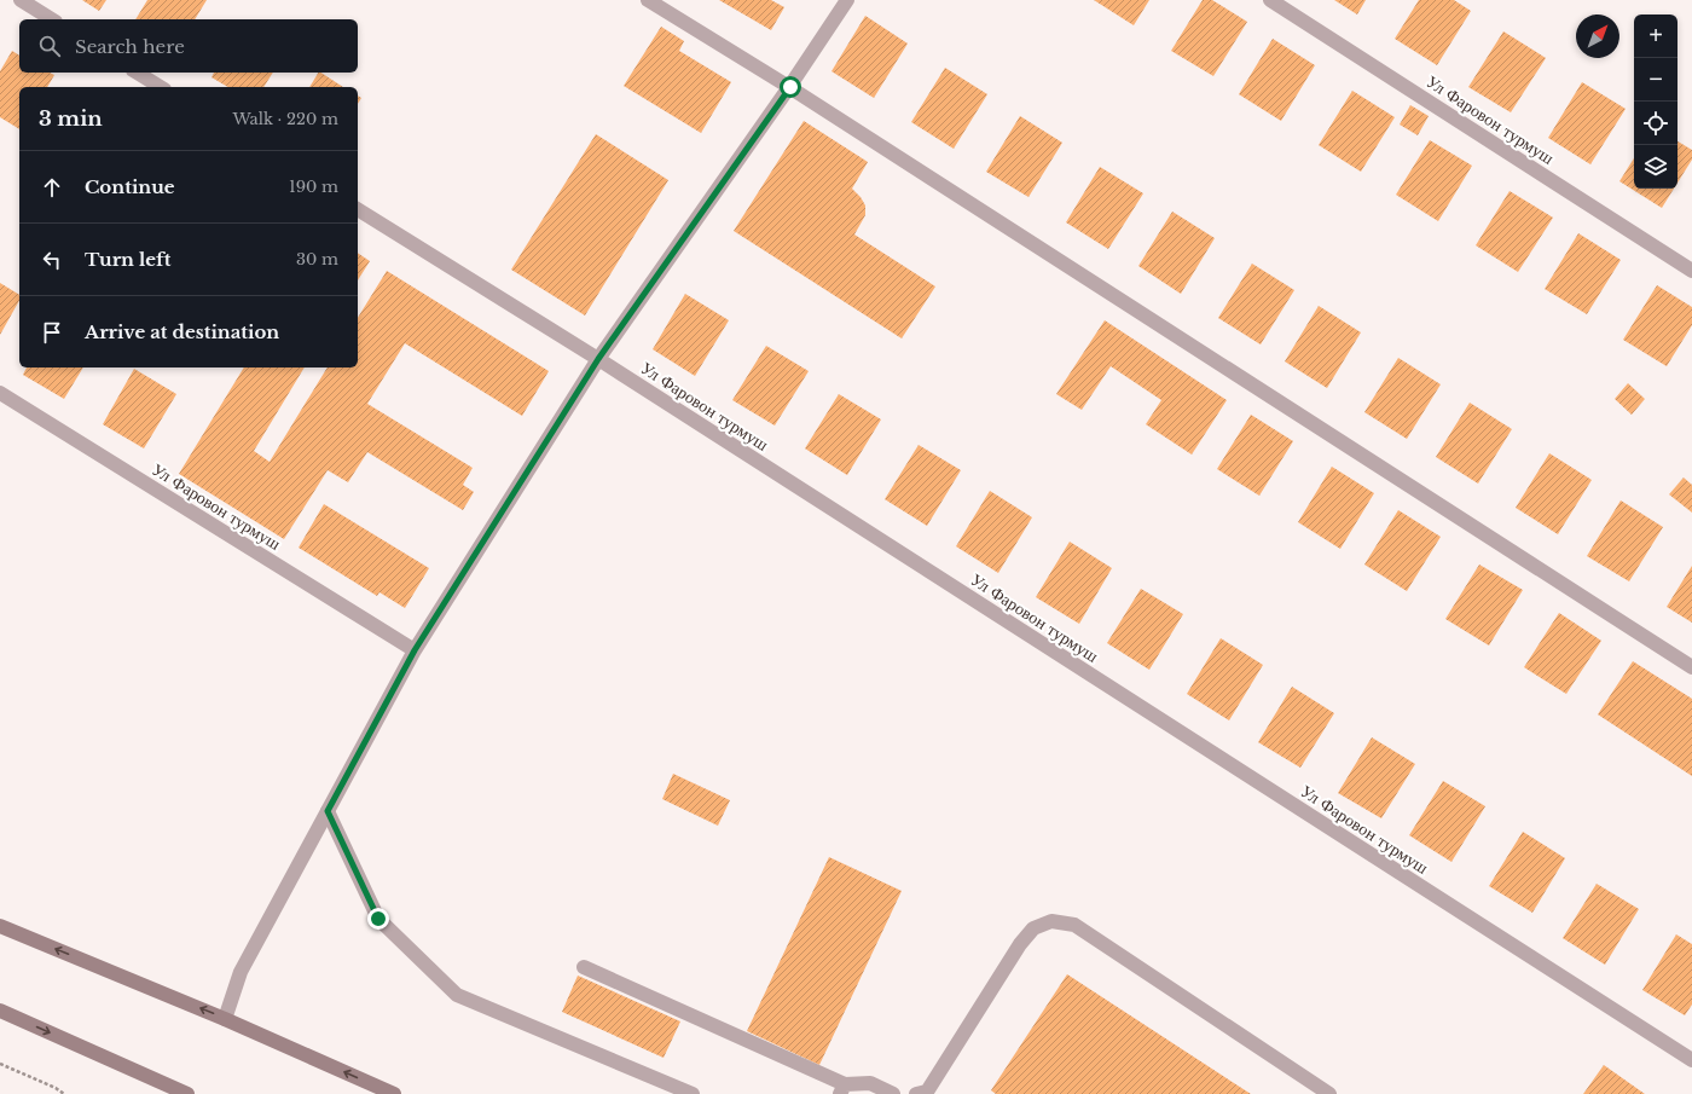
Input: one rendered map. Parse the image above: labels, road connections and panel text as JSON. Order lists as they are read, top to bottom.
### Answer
{
  "streets": {
    "street": ["Ул Фаровон турмуш"]
  },
  "north": "top right",
  "page": {
    "map_buttons": ["+", "−"],
    "search": "Search here",
    "heading": ["3 min", "Walk · 220 m"],
    "list": [
      ["Continue", "190 m"],
      ["Turn left", "30 m"],
      "Arrive at destination"
    ]
  }
}
